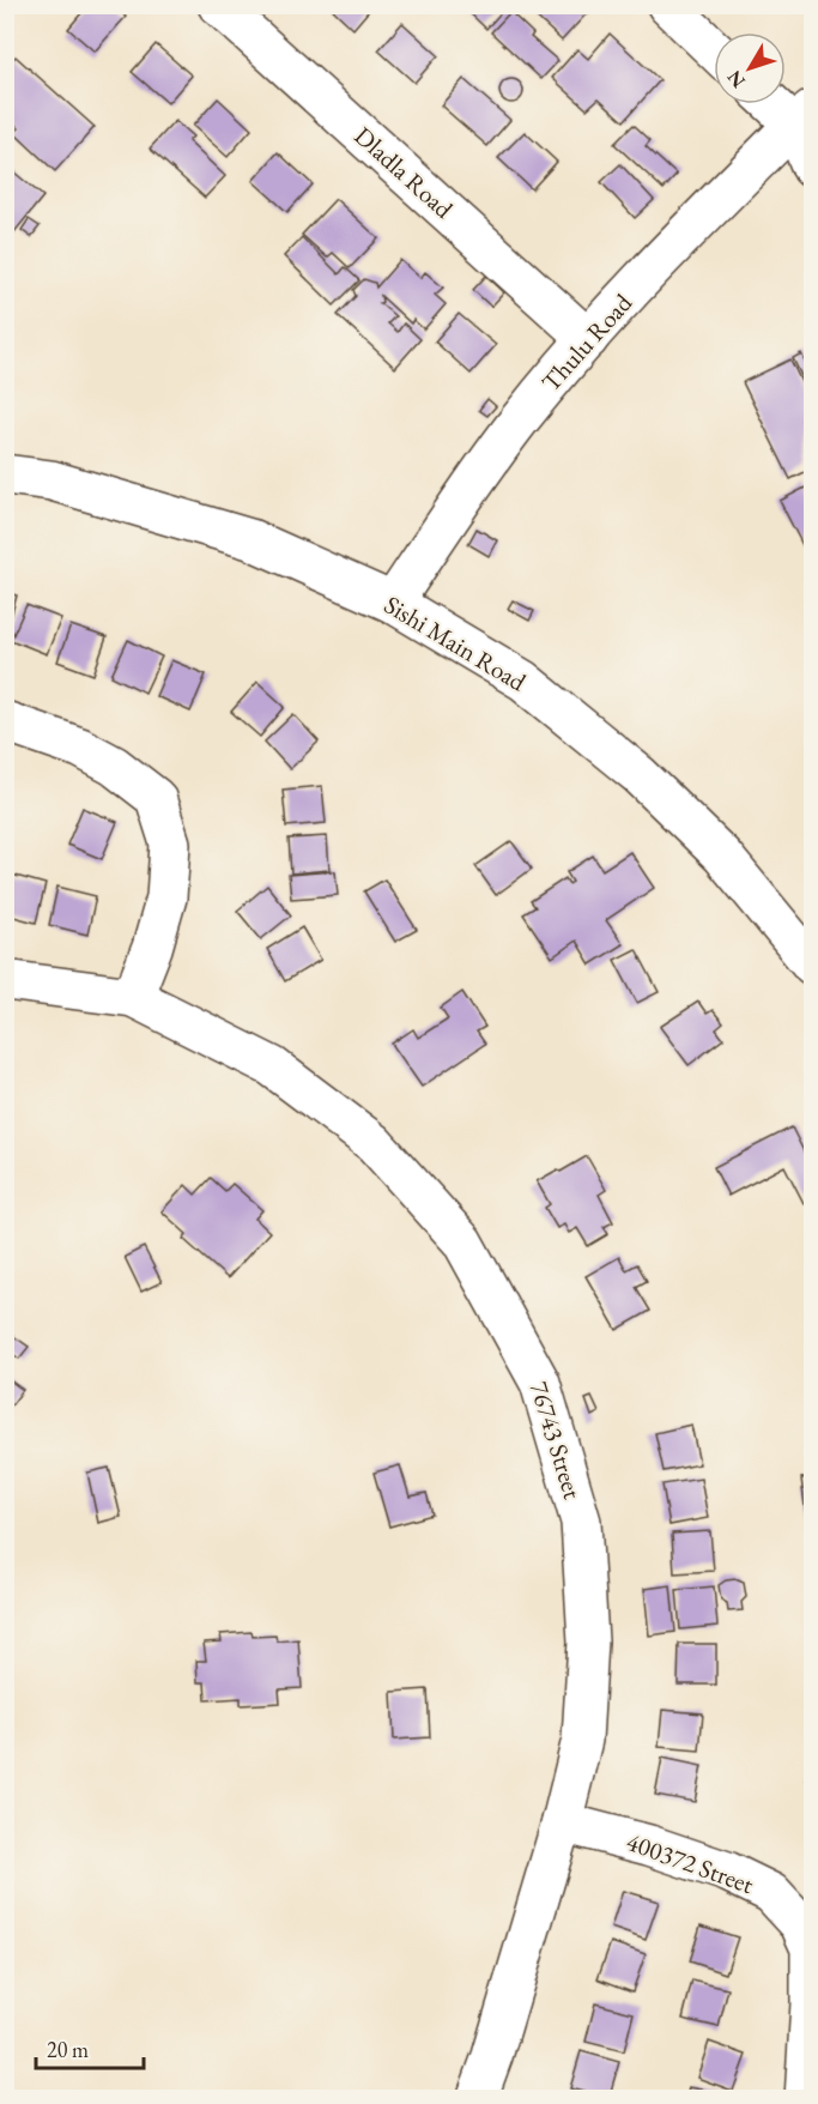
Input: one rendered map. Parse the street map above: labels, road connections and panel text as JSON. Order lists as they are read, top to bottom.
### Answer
{
  "streets": {
    "street": [
      "Dladla Road",
      "Thulu Road",
      "Sishi Main Road",
      "76743 Street",
      "400372 Street"
    ]
  },
  "crossings": [
    ["Dladla Road", "Thulu Road"],
    ["Thulu Road", "Sishi Main Road"],
    ["76743 Street", "400372 Street"]
  ],
  "scale_bar": "20 m",
  "north": "bottom left"
}
